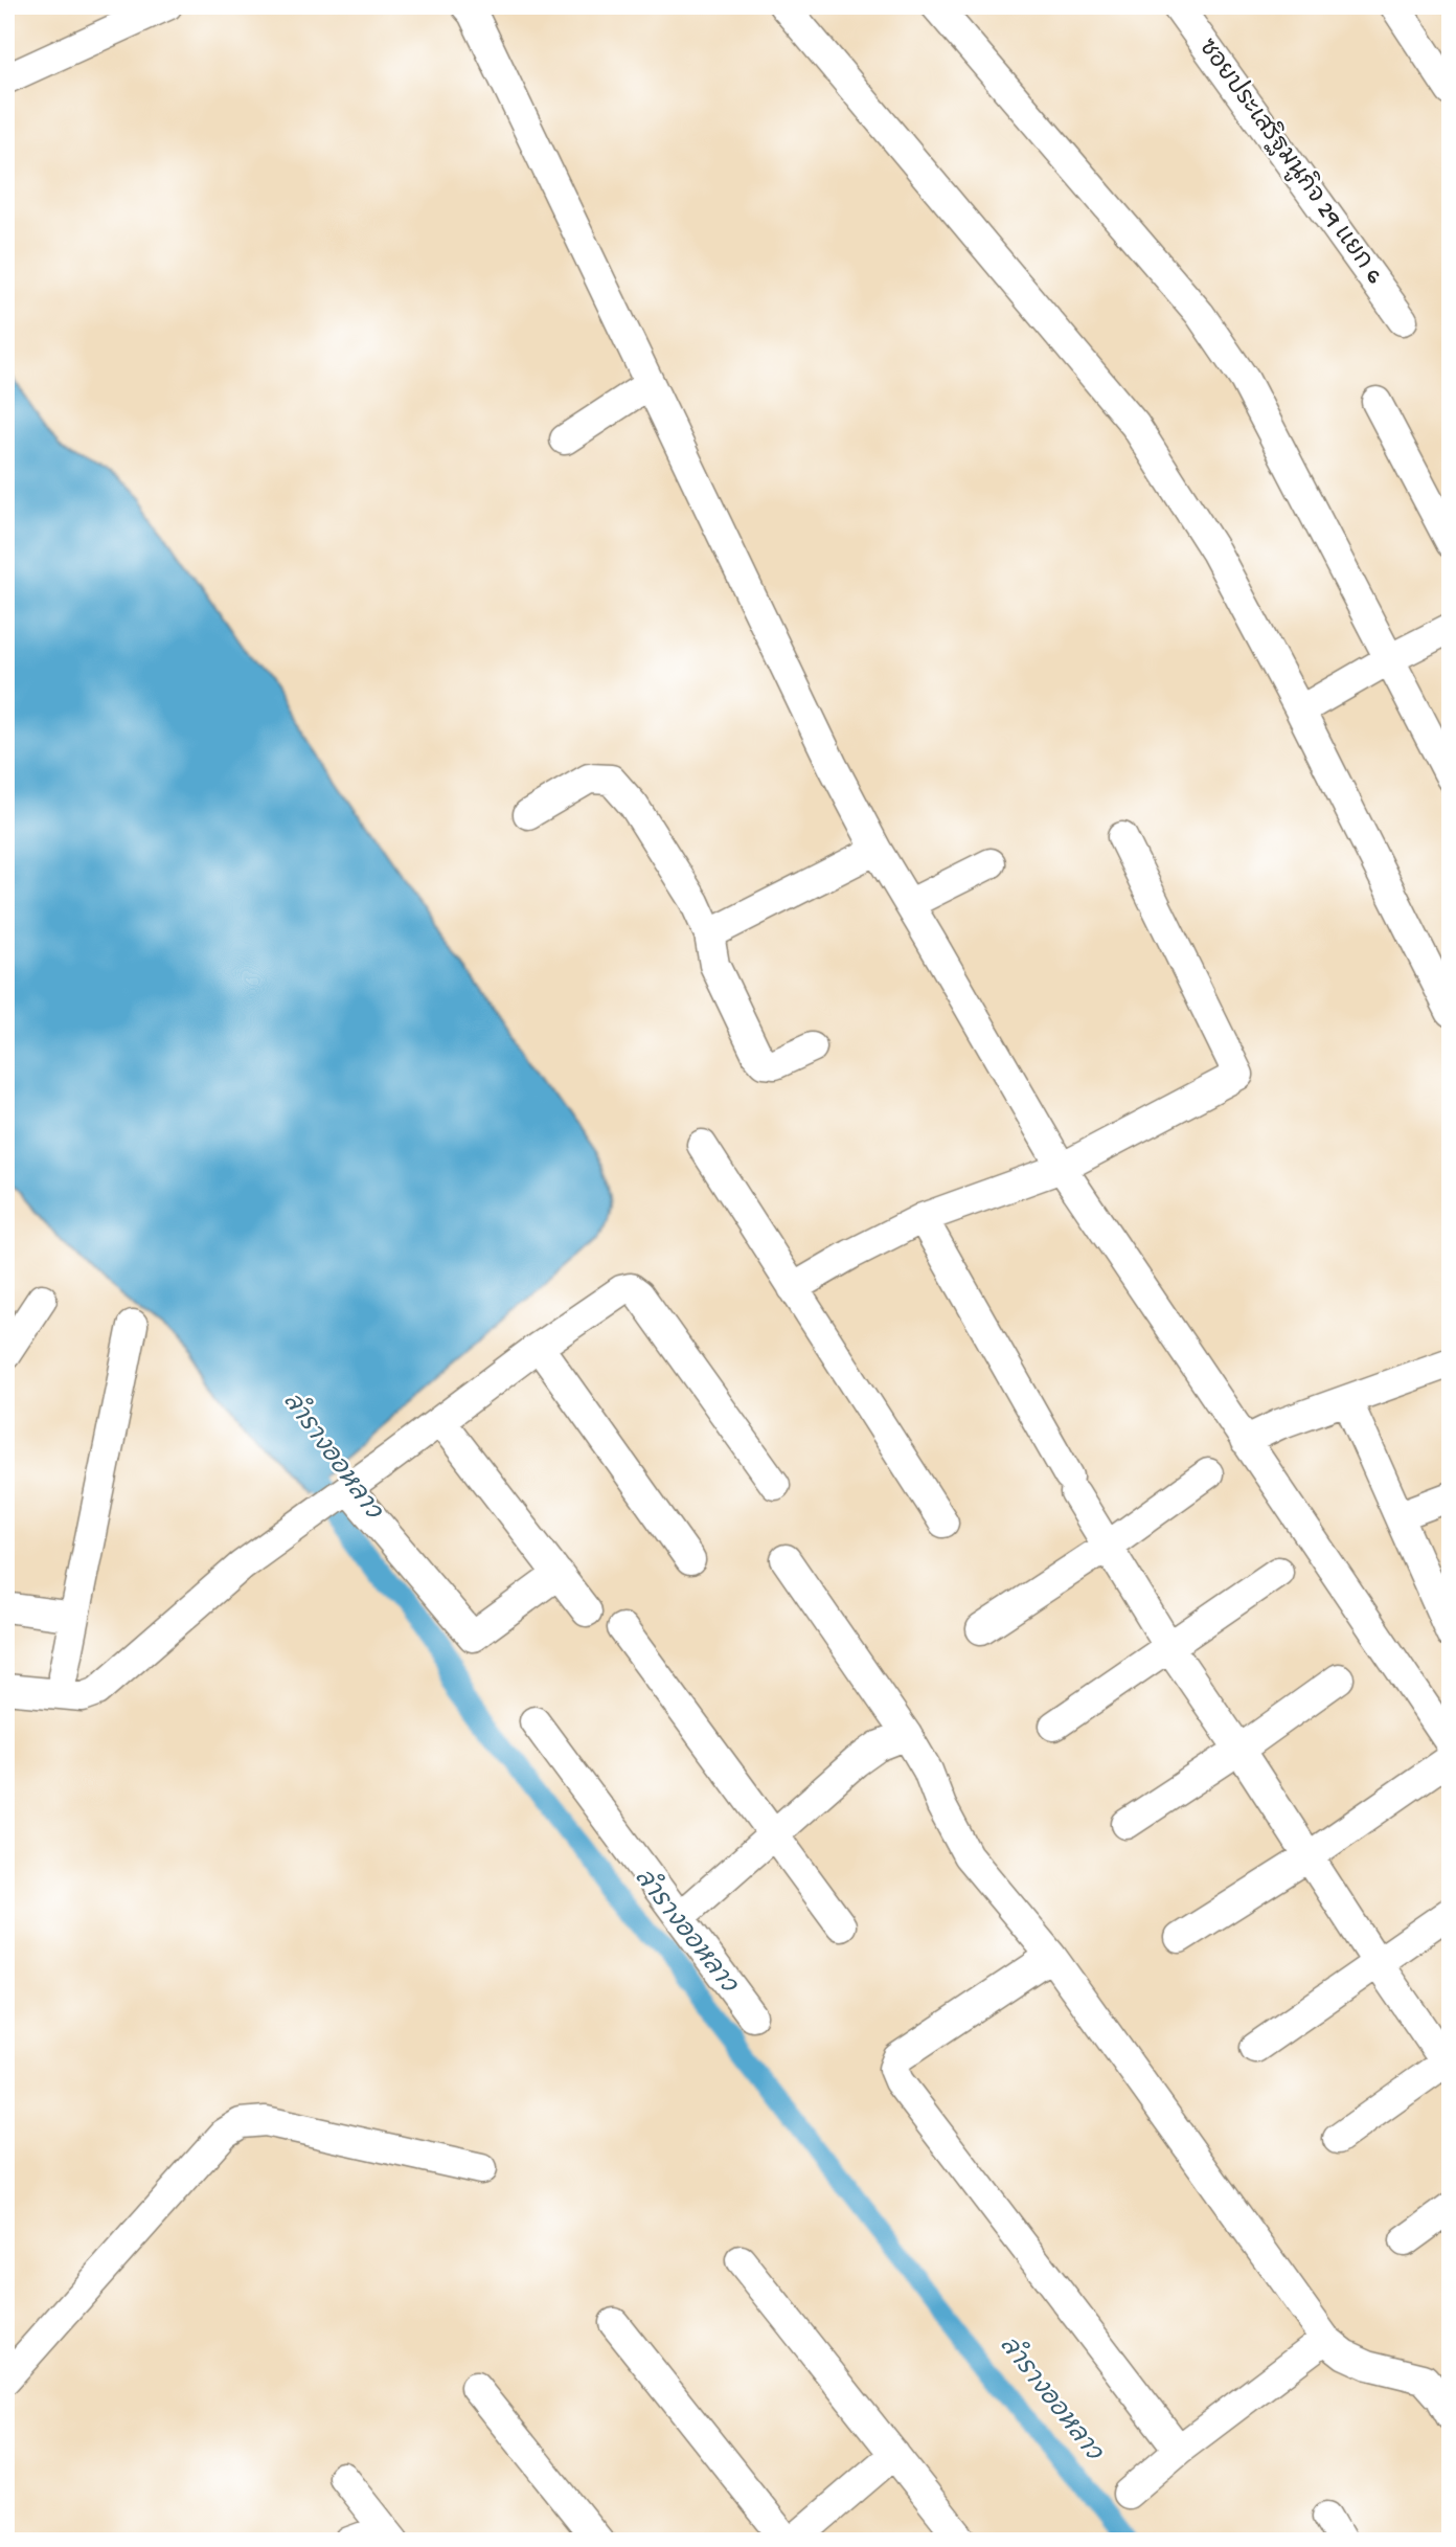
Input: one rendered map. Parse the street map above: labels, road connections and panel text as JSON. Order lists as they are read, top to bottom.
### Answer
{
  "streets": {
    "street": ["ซอยประเสริฐมนูกิจ 29 แยก 6"]
  },
  "water": ["ลำรางออหลาว"]
}
